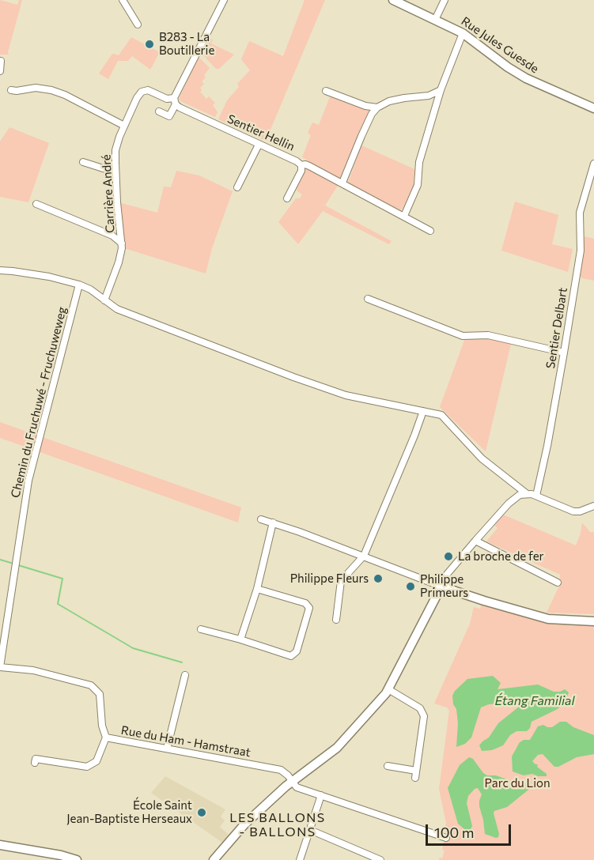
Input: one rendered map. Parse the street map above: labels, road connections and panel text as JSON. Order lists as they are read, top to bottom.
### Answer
{
  "streets": {
    "street": [
      "Rue Jules Guesde",
      "Sentier Hellin",
      "Carrière André",
      "Sentier Delbart",
      "Chemin du Fruchuwé - Fruchuweweg",
      "Rue du Ham - Hamstraat"
    ]
  },
  "crossings": [
    ["Sentier Hellin", "Carrière André"],
    ["Chemin du Fruchuwé - Fruchuweweg", "Rue du Ham - Hamstraat"]
  ],
  "districts": ["LES BALLONS - BALLONS"],
  "water": ["Étang Familial"],
  "parks": ["Parc du Lion"],
  "places": [
    "B283 - La Boutillerie",
    "La broche de fer",
    "Philippe Fleurs",
    "Philippe Primeurs",
    "École Saint Jean-Baptiste Herseaux"
  ],
  "scale_bar": "100 m"
}
